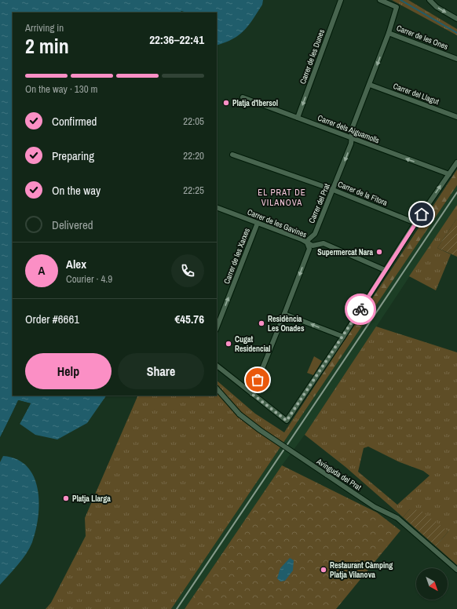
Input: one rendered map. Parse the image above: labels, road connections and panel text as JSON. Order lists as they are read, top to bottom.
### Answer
{
  "streets": {
    "street": [
      "Carrer de les Ones",
      "Carrer de les Dunes",
      "Carrer del Llagut",
      "Carrer dels Aiguamolls",
      "Carrer de la Fitora",
      "Carrer del Prat",
      "Carrer de les Gavines",
      "Carrer de les Xarxes",
      "Avinguda del Prat"
    ]
  },
  "crossings": [
    ["Carrer de les Ones", "Carrer del Prat"],
    ["Carrer de les Dunes", "Carrer dels Aiguamolls"],
    ["Carrer del Llagut", "Carrer del Prat"],
    ["Carrer dels Aiguamolls", "Carrer del Prat"],
    ["Carrer de la Fitora", "Carrer del Prat"],
    ["Carrer del Prat", "Carrer de les Gavines"],
    ["Carrer de les Gavines", "Carrer de les Xarxes"]
  ],
  "one_way": [
    "Carrer de les Dunes",
    "Carrer dels Aiguamolls",
    "Carrer del Prat",
    "Carrer de les Xarxes"
  ],
  "districts": ["EL PRAT DE VILANOVA"],
  "places": [
    "Platja d'Ibersol",
    "Supermercat Nara",
    "Residència Les Onades",
    "Cugat Residencial",
    "Platja Llarga",
    "Restaurant Càmping Platja Vilanova"
  ],
  "north": "bottom right",
  "page": {
    "heading": ["2 min", "Arriving in", "22:36–22:41"],
    "panel": [
      "Alex",
      "Courier · 4.9",
      "Order #6661",
      "€45.76"
    ],
    "bar": "On the way · 130 m",
    "list": [
      ["Confirmed", "22:05"],
      ["Preparing", "22:20"],
      ["On the way", "22:25"],
      "Delivered"
    ],
    "round": "A",
    "buttons": ["Help", "Share"]
  }
}
